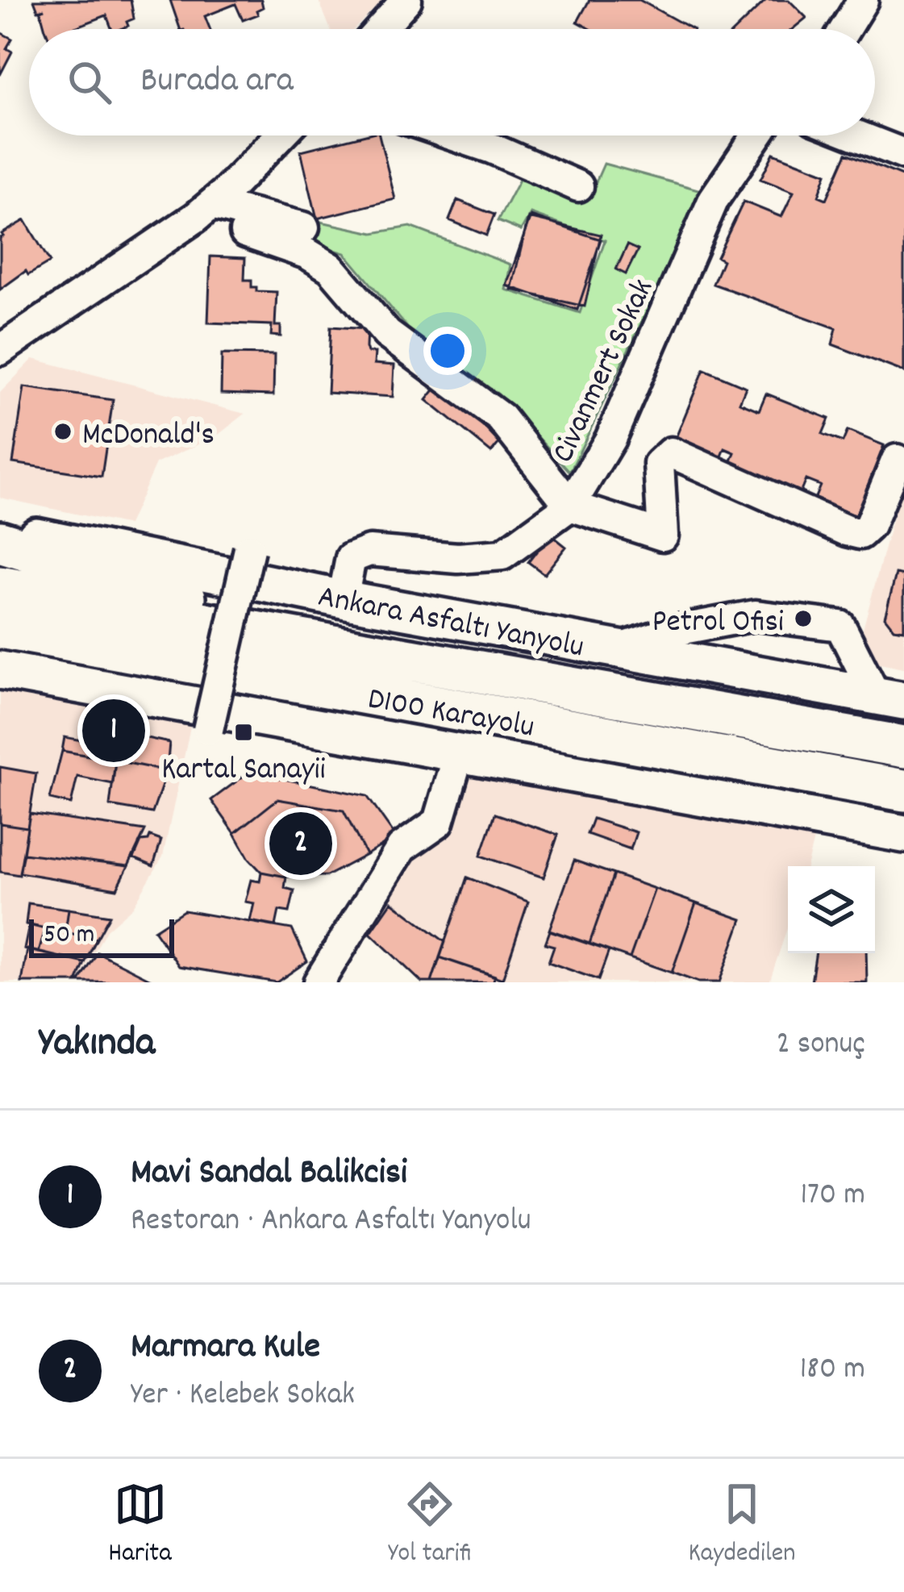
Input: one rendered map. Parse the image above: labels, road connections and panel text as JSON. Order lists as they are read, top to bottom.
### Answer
{
  "streets": {
    "highway": ["D100 Karayolu"],
    "main road": ["Ankara Asfaltı Yanyolu"],
    "street": ["Civanmert Sokak"]
  },
  "crossings": [
    ["Civanmert Sokak", "Ankara Asfaltı Yanyolu"]
  ],
  "places": {
    "other": ["McDonald's", "Petrol Ofisi"],
    "transit": ["Kartal Sanayii"]
  },
  "scale_bar": "50 m",
  "page": {
    "search": "Burada ara",
    "pins": ["1", "2"],
    "scale": "50 m",
    "heading": ["Yakında", "2 sonuç"],
    "list": [
      {
        "mark": "1",
        "name": "Mavi Sandal Balikcisi",
        "note": "Restoran · Ankara Asfaltı Yanyolu",
        "value": "170 m"
      },
      {
        "mark": "2",
        "name": "Marmara Kule",
        "note": "Yer · Kelebek Sokak",
        "value": "180 m"
      }
    ],
    "nav": ["Harita", "Yol tarifi", "Kaydedilen"]
  }
}
